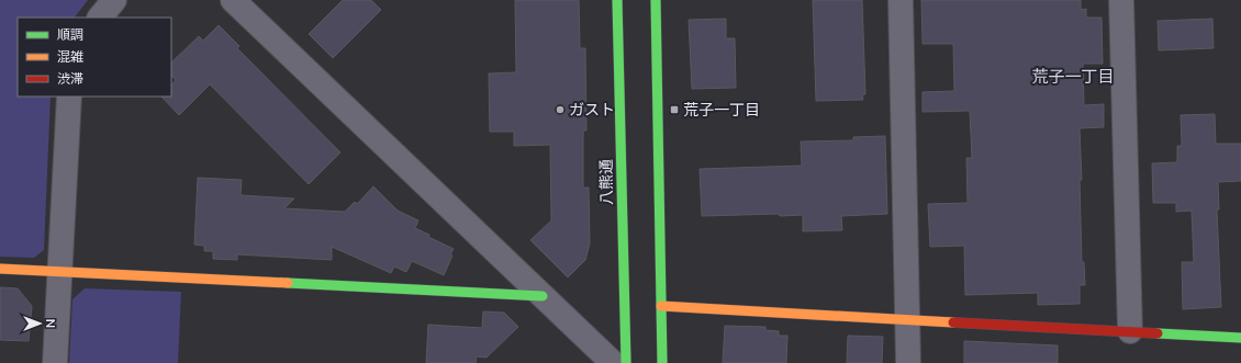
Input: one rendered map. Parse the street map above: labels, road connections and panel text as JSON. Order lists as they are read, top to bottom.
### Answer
{
  "streets": {
    "street": ["八熊通"]
  },
  "districts": ["荒子一丁目"],
  "places": {
    "other": ["ガスト"],
    "transit": ["荒子一丁目"]
  },
  "legend": ["順調", "混雑", "渋滞"],
  "north": "right"
}
